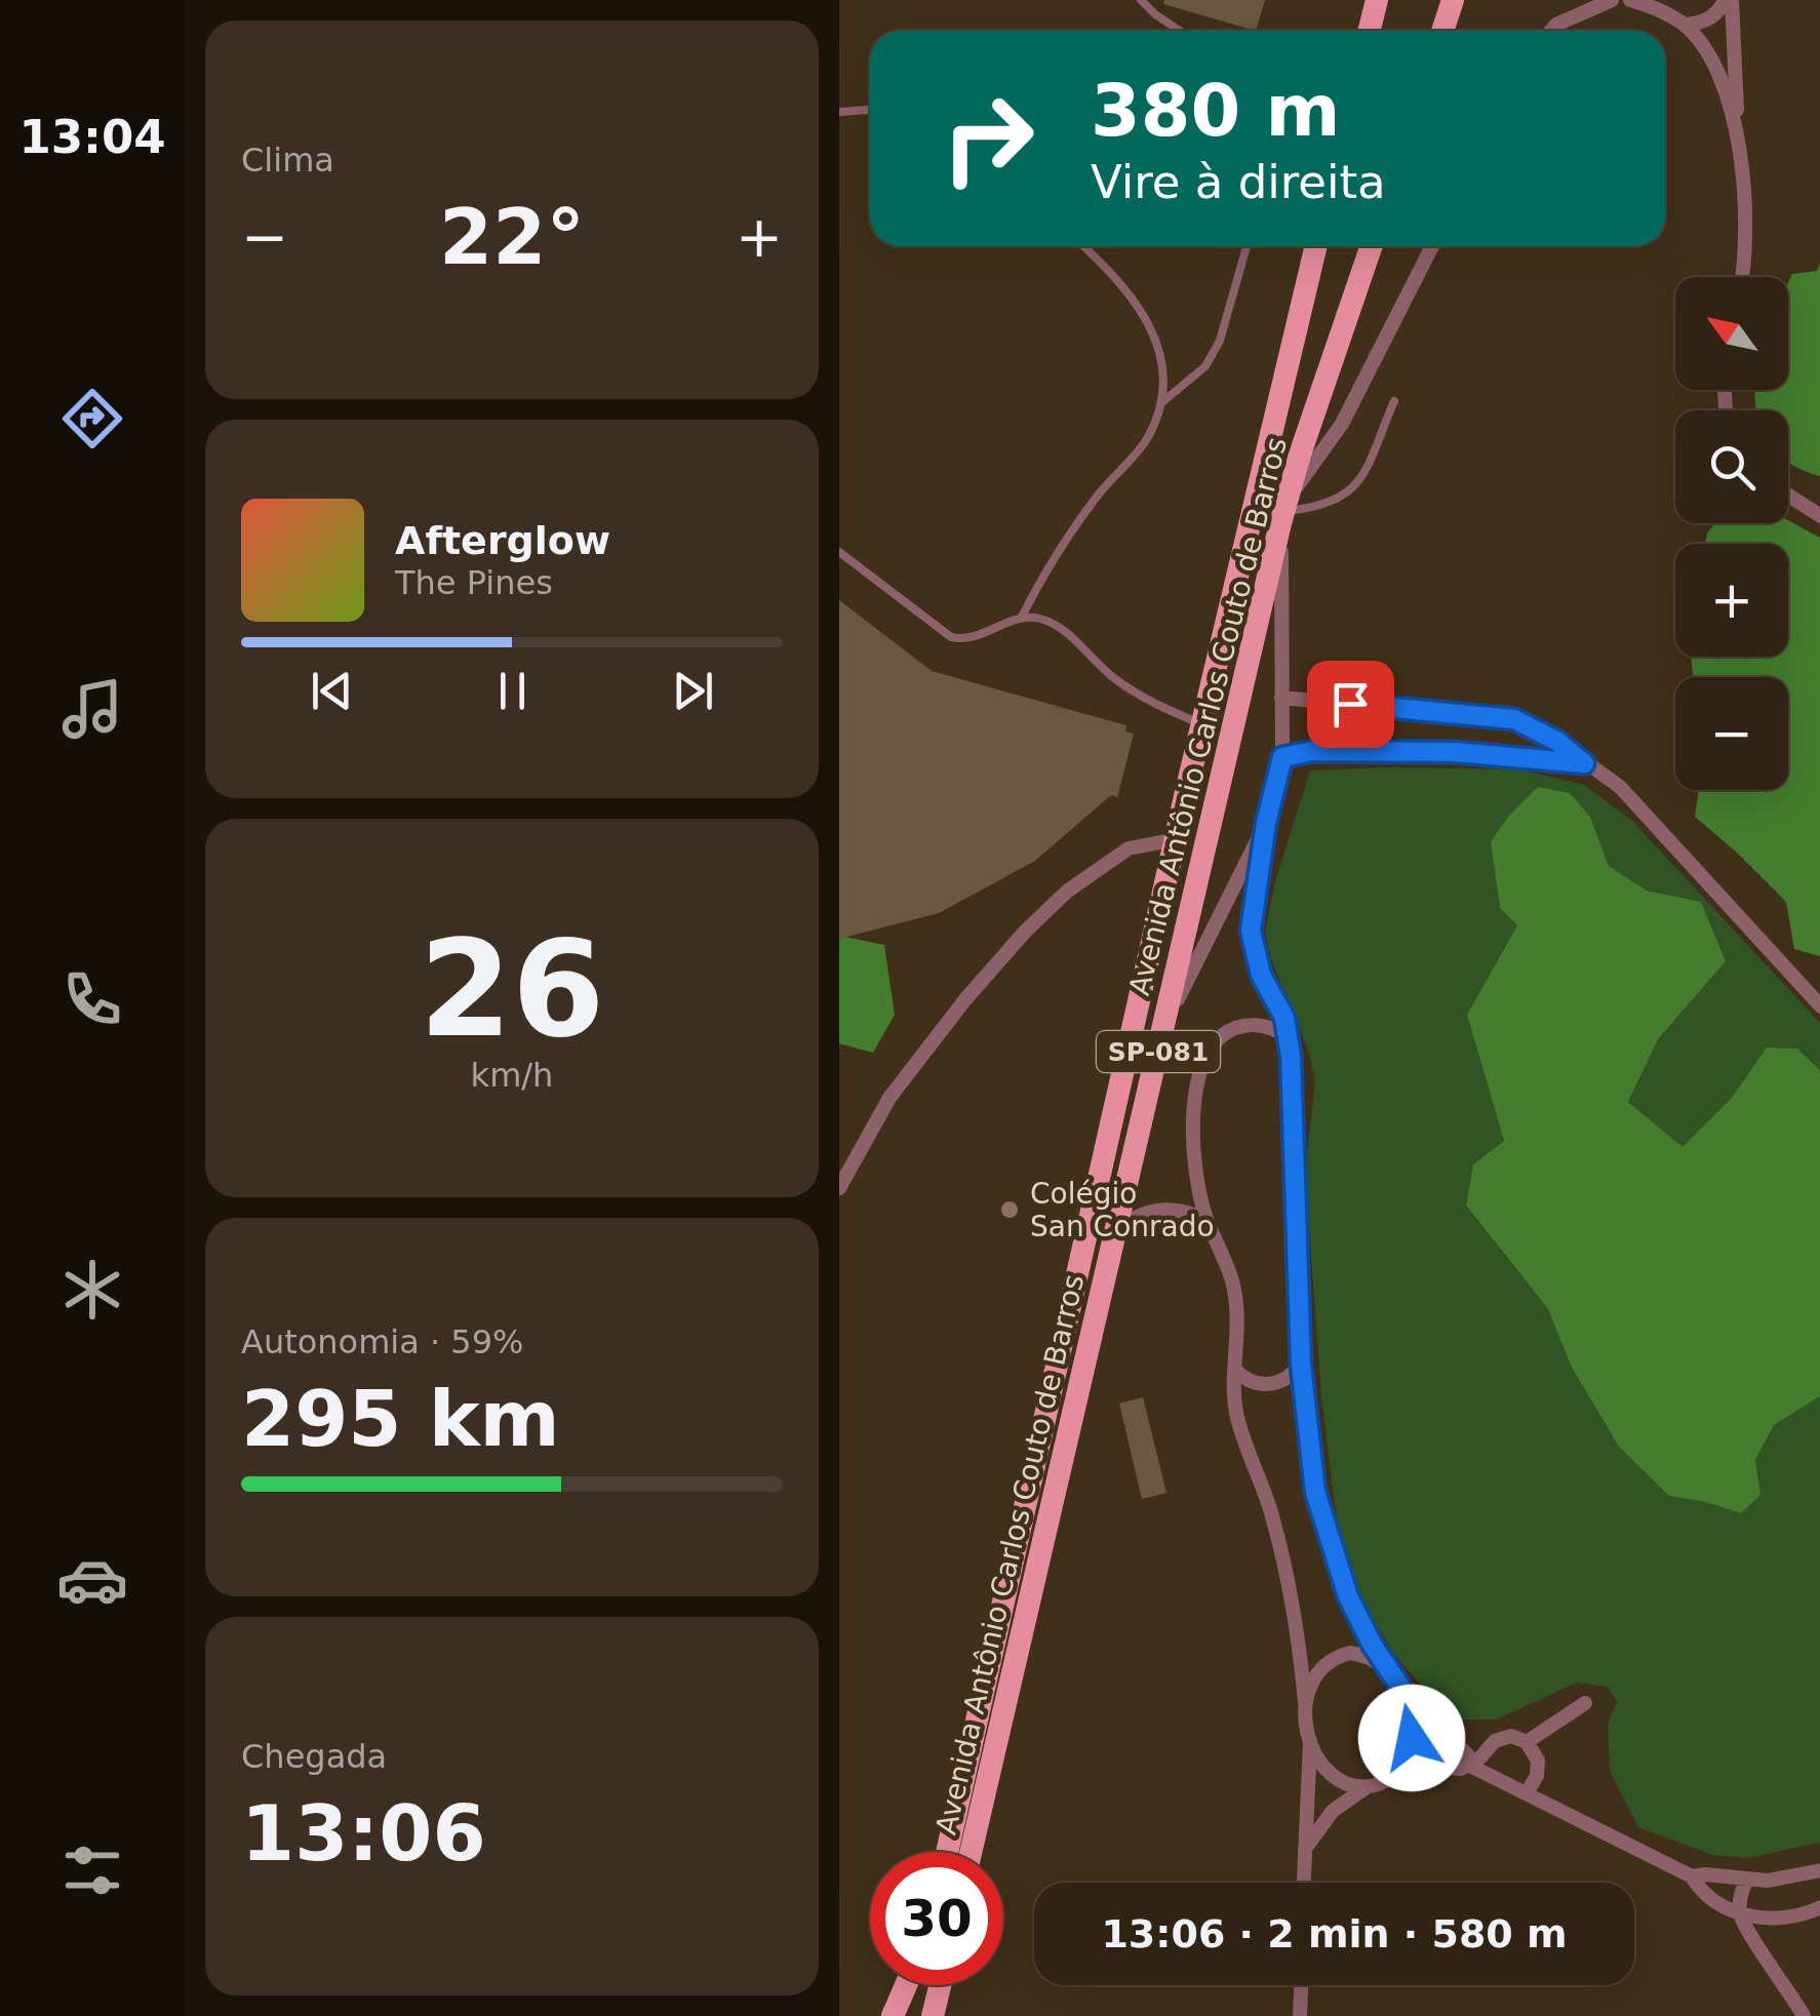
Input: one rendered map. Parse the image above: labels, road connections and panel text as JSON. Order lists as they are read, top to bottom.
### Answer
{
  "streets": {
    "main road": ["Avenida Antônio Carlos Couto de Barros", "SP-081"]
  },
  "places": ["Colégio San Conrado"],
  "north": "top left",
  "page": {
    "tabs": "13:04",
    "tile": [
      "Clima",
      ["26", "km/h"],
      ["Autonomia · 59%", "295 km"],
      ["Chegada", "13:06"]
    ],
    "turn": ["380 m", "Vire à direita"],
    "heat": ["−", "22°", "+"],
    "map_buttons": ["+", "−"],
    "song": ["Afterglow", "The Pines"],
    "limit": "30",
    "trip": "13:06 · 2 min · 580 m"
  }
}
